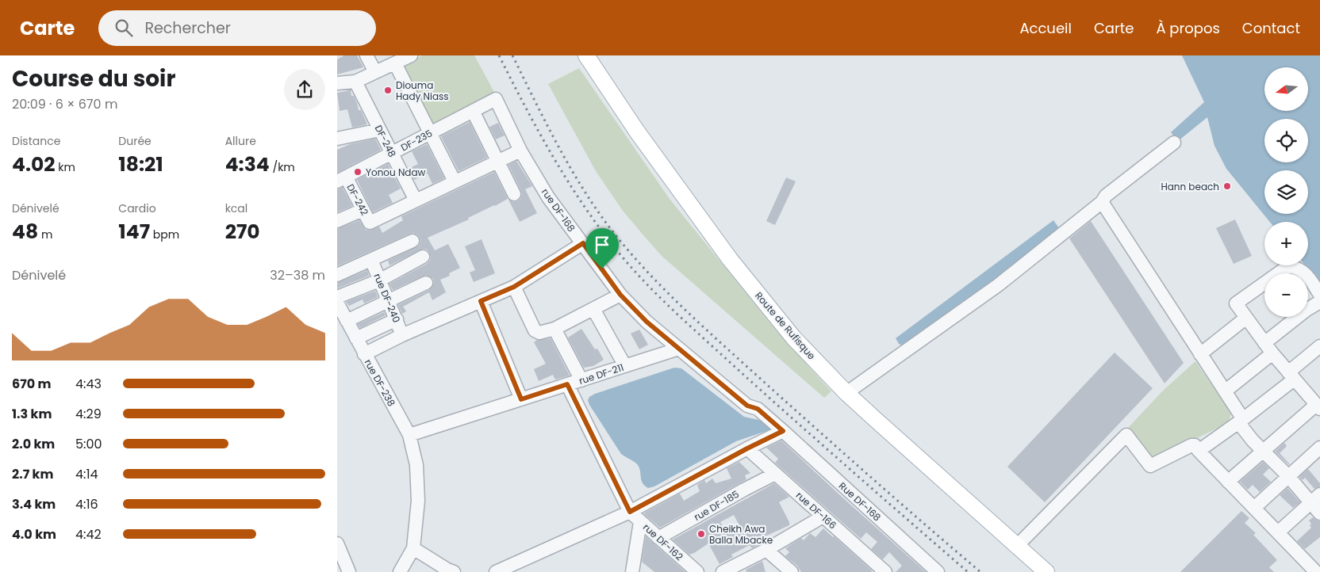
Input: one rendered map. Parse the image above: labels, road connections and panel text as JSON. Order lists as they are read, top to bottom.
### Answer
{
  "streets": {
    "main road": ["Route de Rufisque"],
    "street": [
      "DF-235",
      "DF-248",
      "DF-242",
      "rue DF-168",
      "rue DF-240",
      "rue DF-211",
      "rue DF-238",
      "Rue DF-168",
      "rue DF-185",
      "rue DF-166",
      "rue DF-162"
    ]
  },
  "crossings": [
    ["DF-235", "DF-248"],
    ["DF-235", "DF-242"],
    ["DF-235", "rue DF-168"],
    ["DF-248", "DF-242"],
    ["rue DF-168", "rue DF-211"],
    ["rue DF-168", "Rue DF-168"],
    ["rue DF-211", "rue DF-238"],
    ["rue DF-211", "rue DF-162"],
    ["rue DF-185", "rue DF-166"],
    ["rue DF-185", "rue DF-162"]
  ],
  "places": [
    "Diouma Hady Niass",
    "Yonou Ndaw",
    "Hann beach",
    "Cheikh Awa Balla Mbacke"
  ],
  "north": "left",
  "page": {
    "header": "Carte",
    "search": "Rechercher",
    "nav": [
      "Accueil",
      "Carte",
      "À propos",
      "Contact"
    ],
    "heading": ["Course du soir", "20:09 · 6 × 670 m"],
    "map_buttons": ["+", "−"],
    "stats": [
      ["Distance", "4.02 km"],
      ["Durée", "18:21"],
      ["Allure", "4:34 /km"],
      ["Dénivelé", "48 m"],
      ["Cardio", "147 bpm"],
      ["kcal", "270"]
    ],
    "chart": ["Dénivelé", "32–38 m"],
    "list": [
      {
        "name": "670 m",
        "note": "4:43"
      },
      {
        "name": "1.3 km",
        "note": "4:29"
      },
      {
        "name": "2.0 km",
        "note": "5:00"
      },
      {
        "name": "2.7 km",
        "note": "4:14"
      },
      {
        "name": "3.4 km",
        "note": "4:16"
      },
      {
        "name": "4.0 km",
        "note": "4:42"
      }
    ]
  }
}
